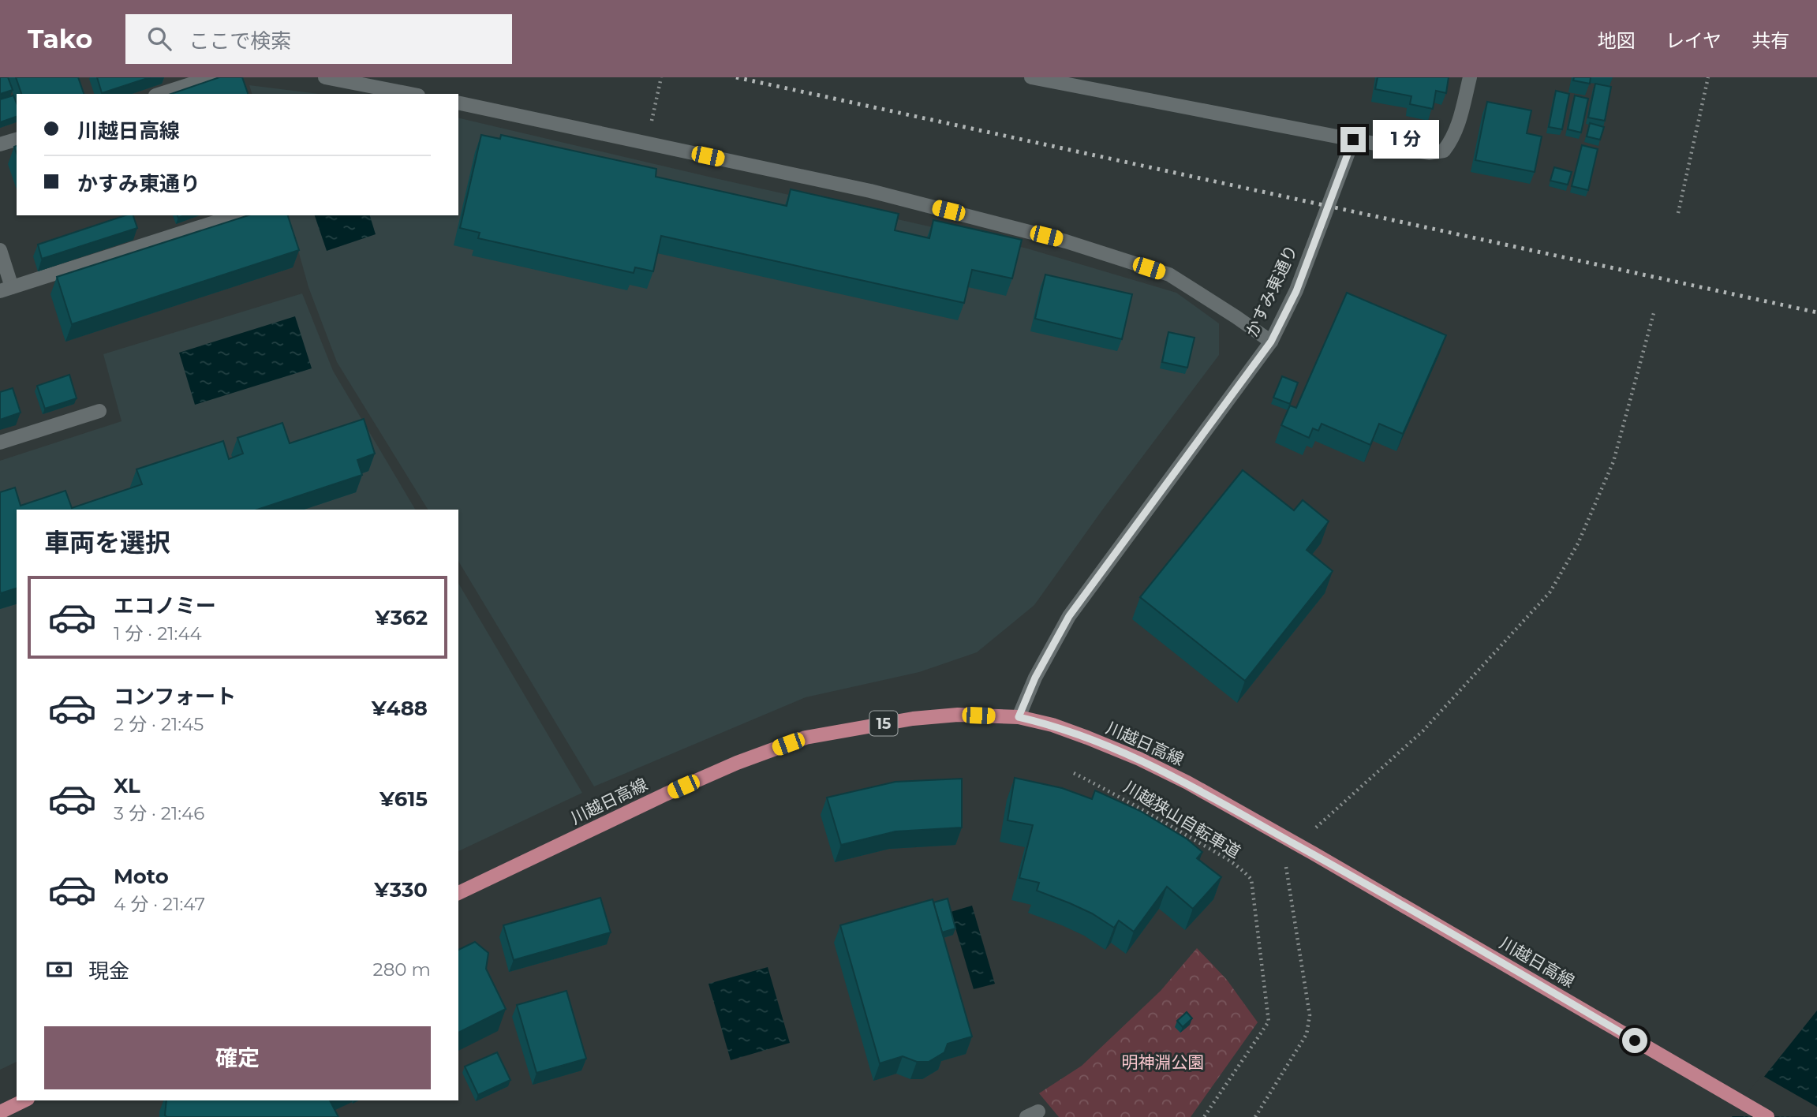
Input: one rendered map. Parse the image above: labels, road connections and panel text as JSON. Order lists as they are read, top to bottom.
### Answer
{
  "streets": {
    "main road": ["15", "川越日高線"],
    "street": ["かすみ東通り"],
    "path": ["川越狭山自転車道"]
  },
  "crossings": [
    ["かすみ東通り", "川越日高線"]
  ],
  "parks": ["明神淵公園"],
  "page": {
    "header": "Tako",
    "search": "ここで検索",
    "nav": ["地図", "レイヤ", "共有"],
    "banner": ["川越日高線", "かすみ東通り"],
    "bubble": "1 分",
    "heading": "車両を選択",
    "list": [
      {
        "name": "エコノミー",
        "note": "1 分 · 21:44",
        "value": "¥362"
      },
      {
        "name": "コンフォート",
        "note": "2 分 · 21:45",
        "value": "¥488"
      },
      {
        "name": "XL",
        "note": "3 分 · 21:46",
        "value": "¥615"
      },
      {
        "name": "Moto",
        "note": "4 分 · 21:47",
        "value": "¥330"
      }
    ],
    "pay": ["現金", "280 m"],
    "buttons": "確定"
  }
}
